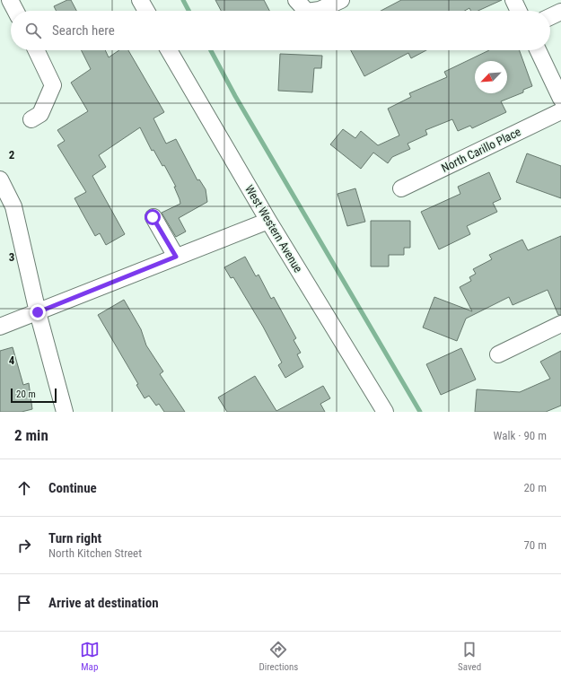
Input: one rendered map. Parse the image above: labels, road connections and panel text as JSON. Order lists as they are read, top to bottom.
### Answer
{
  "streets": {
    "street": ["North Carillo Place", "West Western Avenue"]
  },
  "scale_bar": "20 m",
  "north": "bottom left",
  "page": {
    "search": "Search here",
    "scale": "20 m",
    "heading": ["2 min", "Walk · 90 m"],
    "list": [
      ["Continue", "20 m"],
      ["Turn right", "North Kitchen Street", "70 m"],
      "Arrive at destination"
    ],
    "nav": ["Map", "Directions", "Saved"]
  },
  "grid": {
    "rows": ["2", "3", "4"]
  }
}
